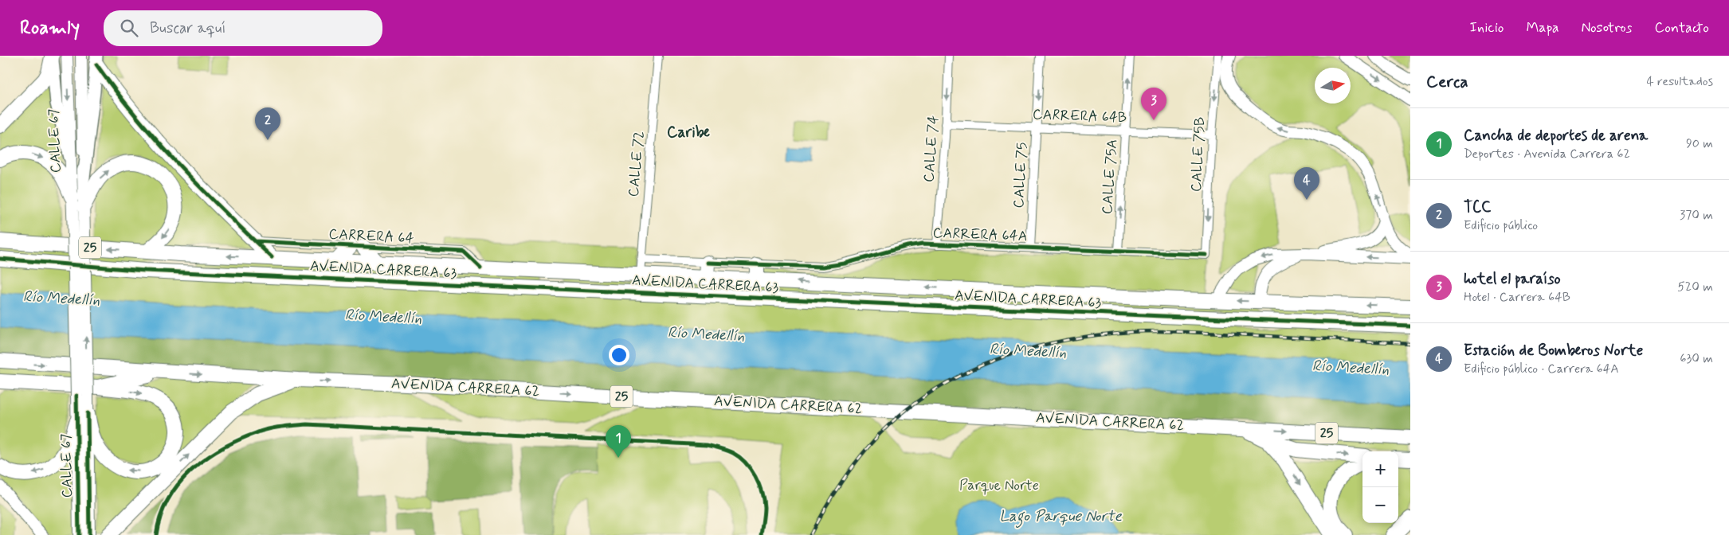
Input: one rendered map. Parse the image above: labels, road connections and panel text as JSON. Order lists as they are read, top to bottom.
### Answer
{
  "streets": {
    "highway": ["25", "AVENIDA CARRERA 63", "AVENIDA CARRERA 62"],
    "main road": ["CALLE 67"],
    "street": [
      "CARRERA 64B",
      "CALLE 74",
      "CALLE 75B",
      "CALLE 72",
      "CALLE 75",
      "CALLE 75A",
      "CARRERA 64A",
      "CARRERA 64"
    ]
  },
  "crossings": [
    ["CARRERA 64B", "CALLE 74"],
    ["CARRERA 64B", "CALLE 75B"],
    ["CARRERA 64B", "CALLE 75"],
    ["CARRERA 64B", "CALLE 75A"],
    ["CALLE 67", "AVENIDA CARRERA 62"],
    ["CALLE 74", "CARRERA 64A"],
    ["CALLE 75B", "CARRERA 64A"],
    ["CALLE 72", "CARRERA 64A"],
    ["CALLE 72", "AVENIDA CARRERA 63"],
    ["CALLE 75", "CARRERA 64A"],
    ["CALLE 75A", "CARRERA 64A"],
    ["CARRERA 64", "AVENIDA CARRERA 63"]
  ],
  "one_way": [
    "CALLE 74",
    "CALLE 75B",
    "CALLE 75",
    "CALLE 75A",
    "AVENIDA CARRERA 62"
  ],
  "districts": ["Caribe"],
  "water": ["Río Medellín", "Lago Parque Norte"],
  "parks": ["Parque Norte"],
  "north": "right",
  "page": {
    "header": "Roamly",
    "search": "Buscar aquí",
    "nav": [
      "Inicio",
      "Mapa",
      "Nosotros",
      "Contacto"
    ],
    "heading": ["Cerca", "4 resultados"],
    "pins": [
      "3",
      "2",
      "4",
      "1"
    ],
    "list": [
      {
        "mark": "1",
        "name": "Cancha de deportes de arena",
        "note": "Deportes · Avenida Carrera 62",
        "value": "90 m"
      },
      {
        "mark": "2",
        "name": "TCC",
        "note": "Edificio público",
        "value": "370 m"
      },
      {
        "mark": "3",
        "name": "hotel el paraíso",
        "note": "Hotel · Carrera 64B",
        "value": "520 m"
      },
      {
        "mark": "4",
        "name": "Estación de Bomberos Norte",
        "note": "Edificio público · Carrera 64A",
        "value": "630 m"
      }
    ],
    "map_buttons": ["+", "−"]
  }
}
